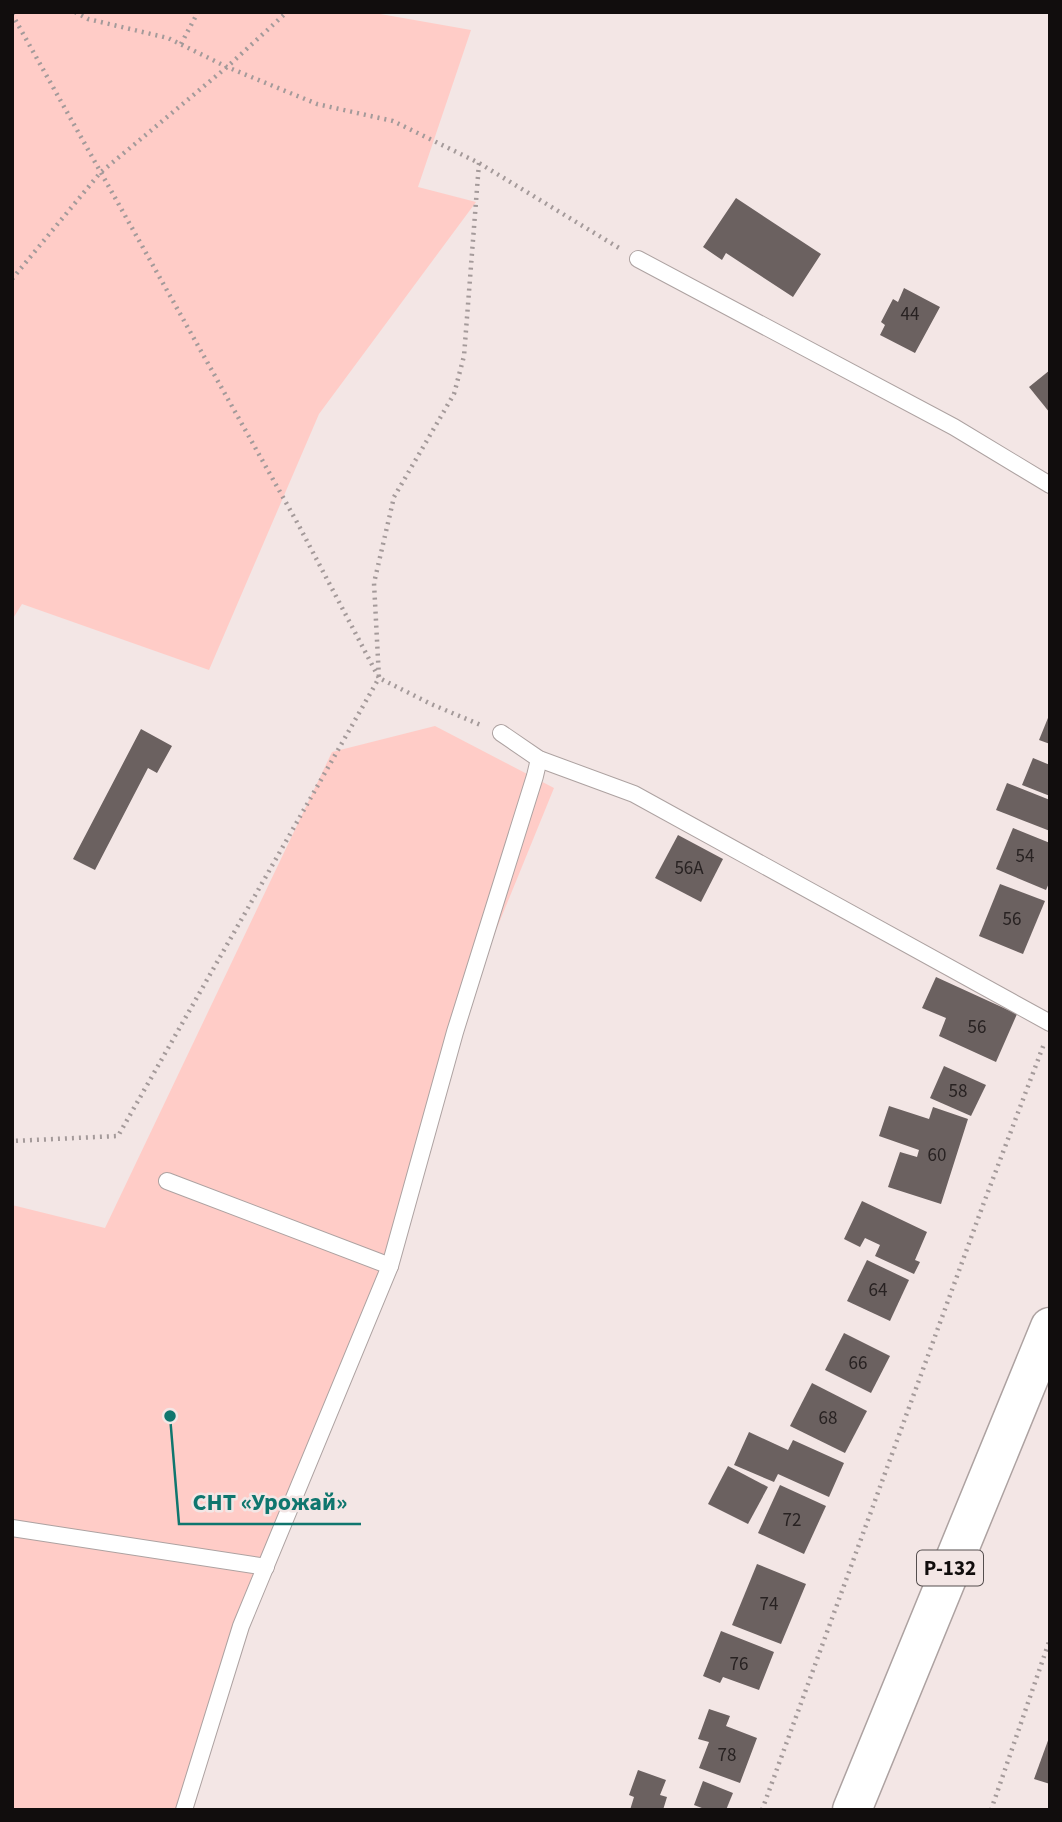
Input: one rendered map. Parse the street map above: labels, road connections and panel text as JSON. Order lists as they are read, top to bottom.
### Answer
{
  "streets": {
    "main road": ["Р-132"]
  },
  "places": ["СНТ «Урожай»"],
  "house_numbers": [
    "44",
    "54",
    "56А",
    "56",
    "56",
    "58",
    "60",
    "64",
    "66",
    "68",
    "72",
    "74",
    "76",
    "78"
  ]
}
